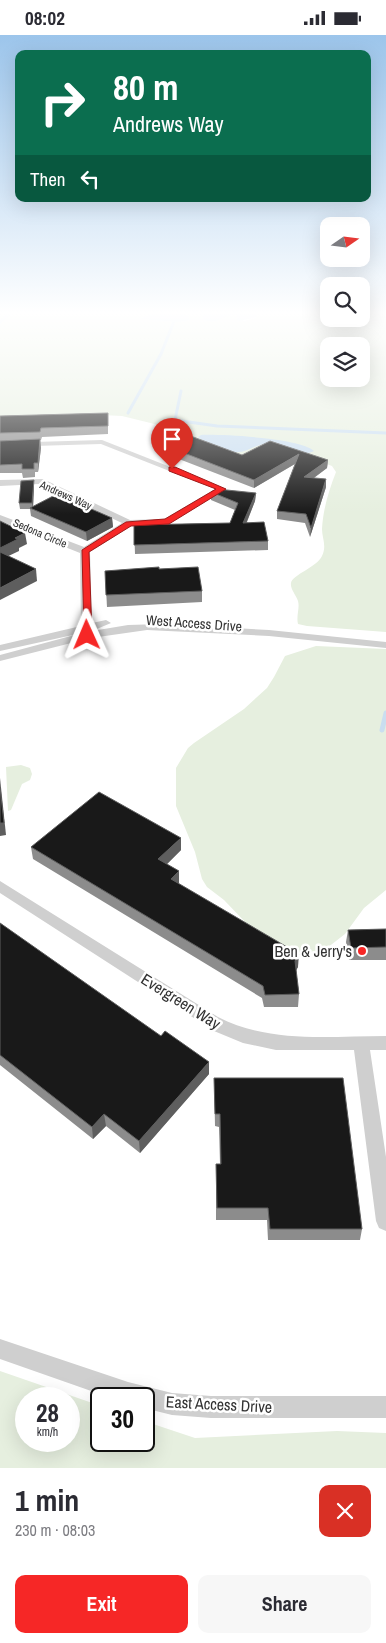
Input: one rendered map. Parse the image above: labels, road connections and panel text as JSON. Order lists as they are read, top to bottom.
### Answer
{
  "streets": {
    "street": [
      "Andrews Way",
      "Sedona Circle",
      "West Access Drive",
      "Evergreen Way",
      "East Access Drive"
    ]
  },
  "crossings": [
    ["Sedona Circle", "West Access Drive"]
  ],
  "places": ["Ben & Jerry's"],
  "north": "right",
  "page": {
    "status": "08:02",
    "turn": ["80 m", "Andrews Way"],
    "then": "Then",
    "speed": "28 km/h",
    "limit": "30",
    "heading": ["1 min", "230 m · 08:03"],
    "buttons": ["Exit", "Share"]
  }
}
